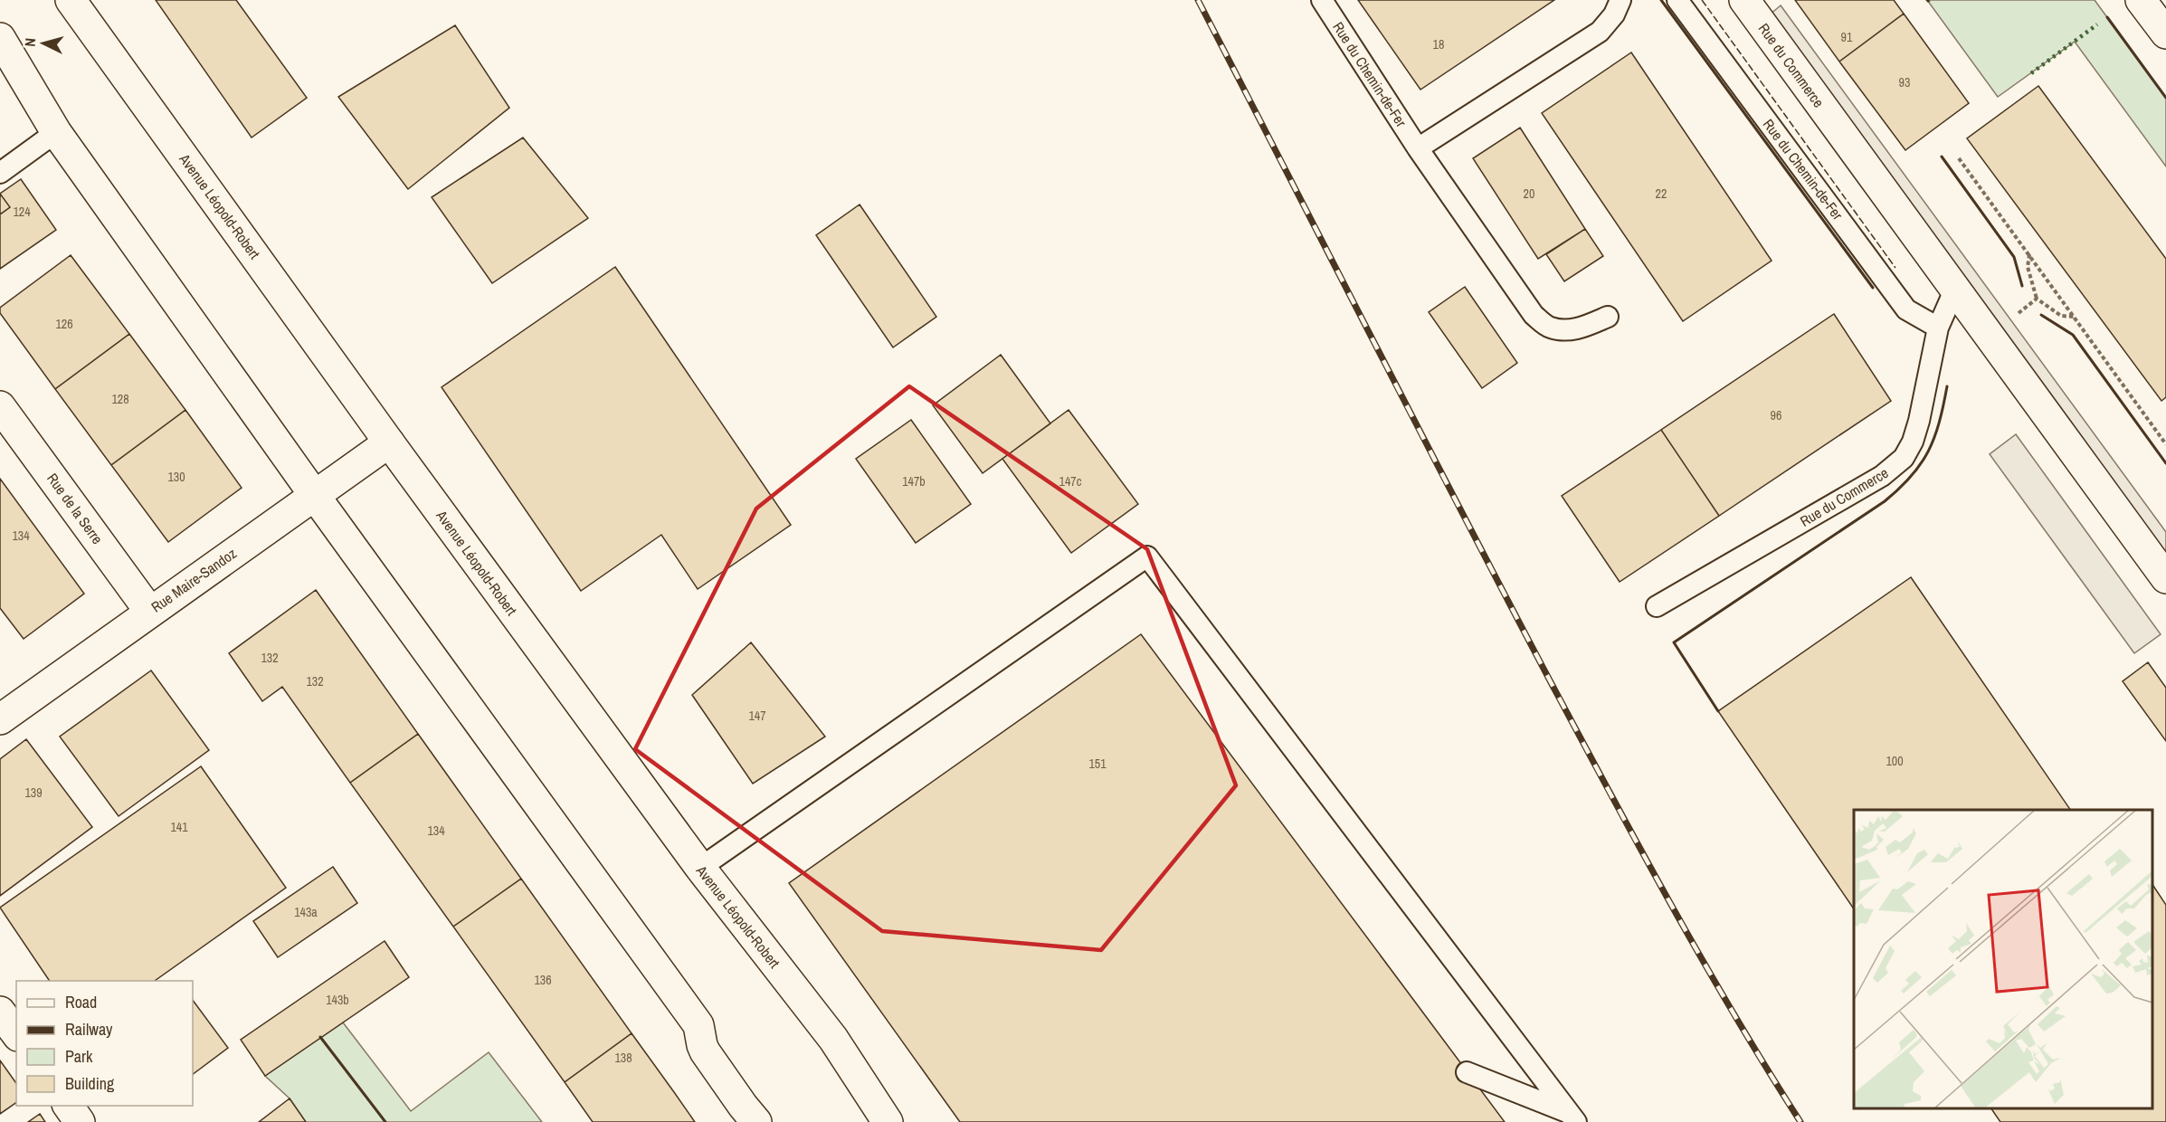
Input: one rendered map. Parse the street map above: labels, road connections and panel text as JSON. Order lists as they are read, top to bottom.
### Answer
{
  "streets": {
    "main road": [
      "Rue du Commerce",
      "Avenue Léopold-Robert",
      "Rue de la Serre",
      "Rue Maire-Sandoz"
    ],
    "lane": ["Rue du Chemin-de-Fer"]
  },
  "crossings": [
    ["Rue du Commerce", "Rue du Chemin-de-Fer"],
    ["Avenue Léopold-Robert", "Rue Maire-Sandoz"],
    ["Rue de la Serre", "Rue Maire-Sandoz"]
  ],
  "house_numbers": [
    "91",
    "18",
    "93",
    "20",
    "22",
    "124",
    "126",
    "128",
    "96",
    "130",
    "147b",
    "147c",
    "134",
    "132",
    "132",
    "147",
    "100",
    "151",
    "139",
    "141",
    "134",
    "143a",
    "136",
    "143b",
    "138"
  ],
  "legend": [
    "Road",
    "Railway",
    "Park",
    "Building"
  ],
  "north": "left"
}
